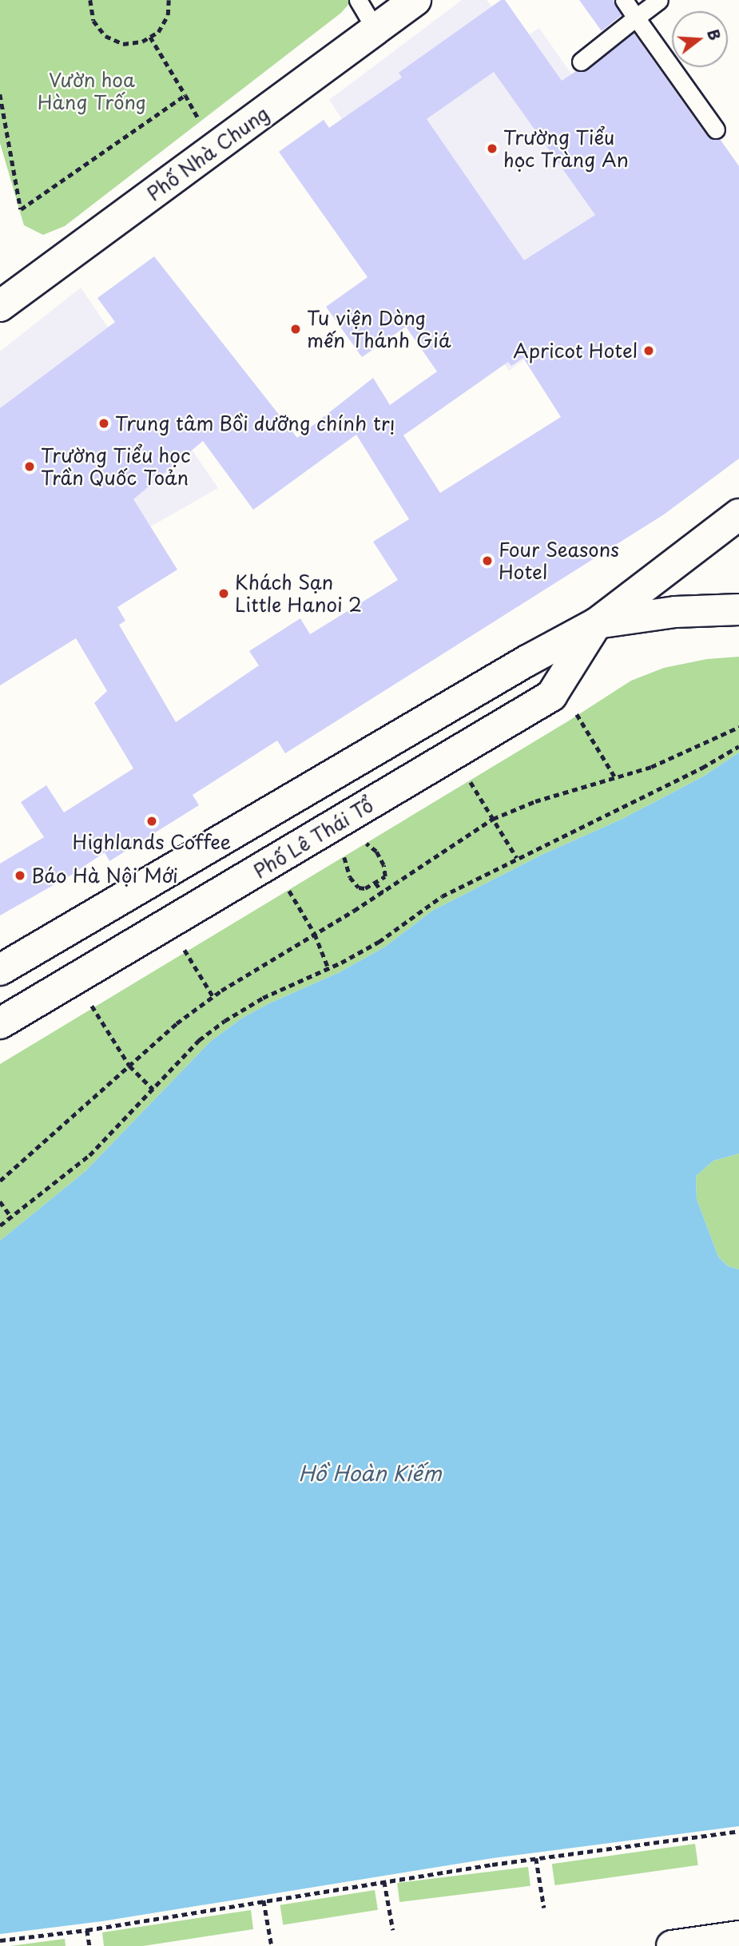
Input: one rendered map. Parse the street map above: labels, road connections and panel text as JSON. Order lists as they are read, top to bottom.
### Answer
{
  "streets": {
    "street": ["Phố Nhà Chung", "Phố Lê Thái Tổ"]
  },
  "water": ["Hồ Hoàn Kiếm"],
  "parks": ["Vườn hoa Hàng Trống"],
  "places": [
    "Trường Tiểu học Tràng An",
    "Tu viện Dòng mến Thánh Giá",
    "Apricot Hotel",
    "Trung tâm Bồi dưỡng chính trị",
    "Trường Tiểu học Trần Quốc Toản",
    "Four Seasons Hotel",
    "Khách Sạn Little Hanoi 2",
    "Highlands Coffee",
    "Báo Hà Nội Mới"
  ],
  "north": "right"
}
